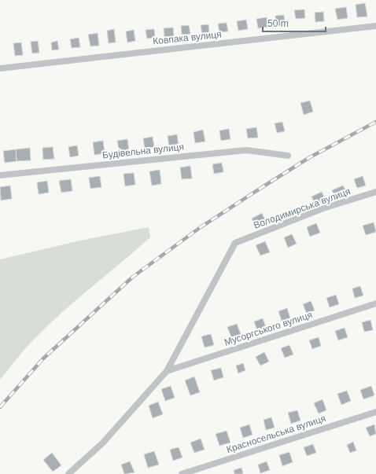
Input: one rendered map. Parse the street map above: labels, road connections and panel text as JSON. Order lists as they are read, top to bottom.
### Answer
{
  "streets": {
    "street": [
      "Ковпака вулиця",
      "Будівельна вулиця",
      "Володимирська вулиця",
      "Мусоргського вулиця",
      "Красносельська вулиця"
    ]
  },
  "crossings": [
    ["Володимирська вулиця", "Мусоргського вулиця"]
  ],
  "scale_bar": "50 m"
}
